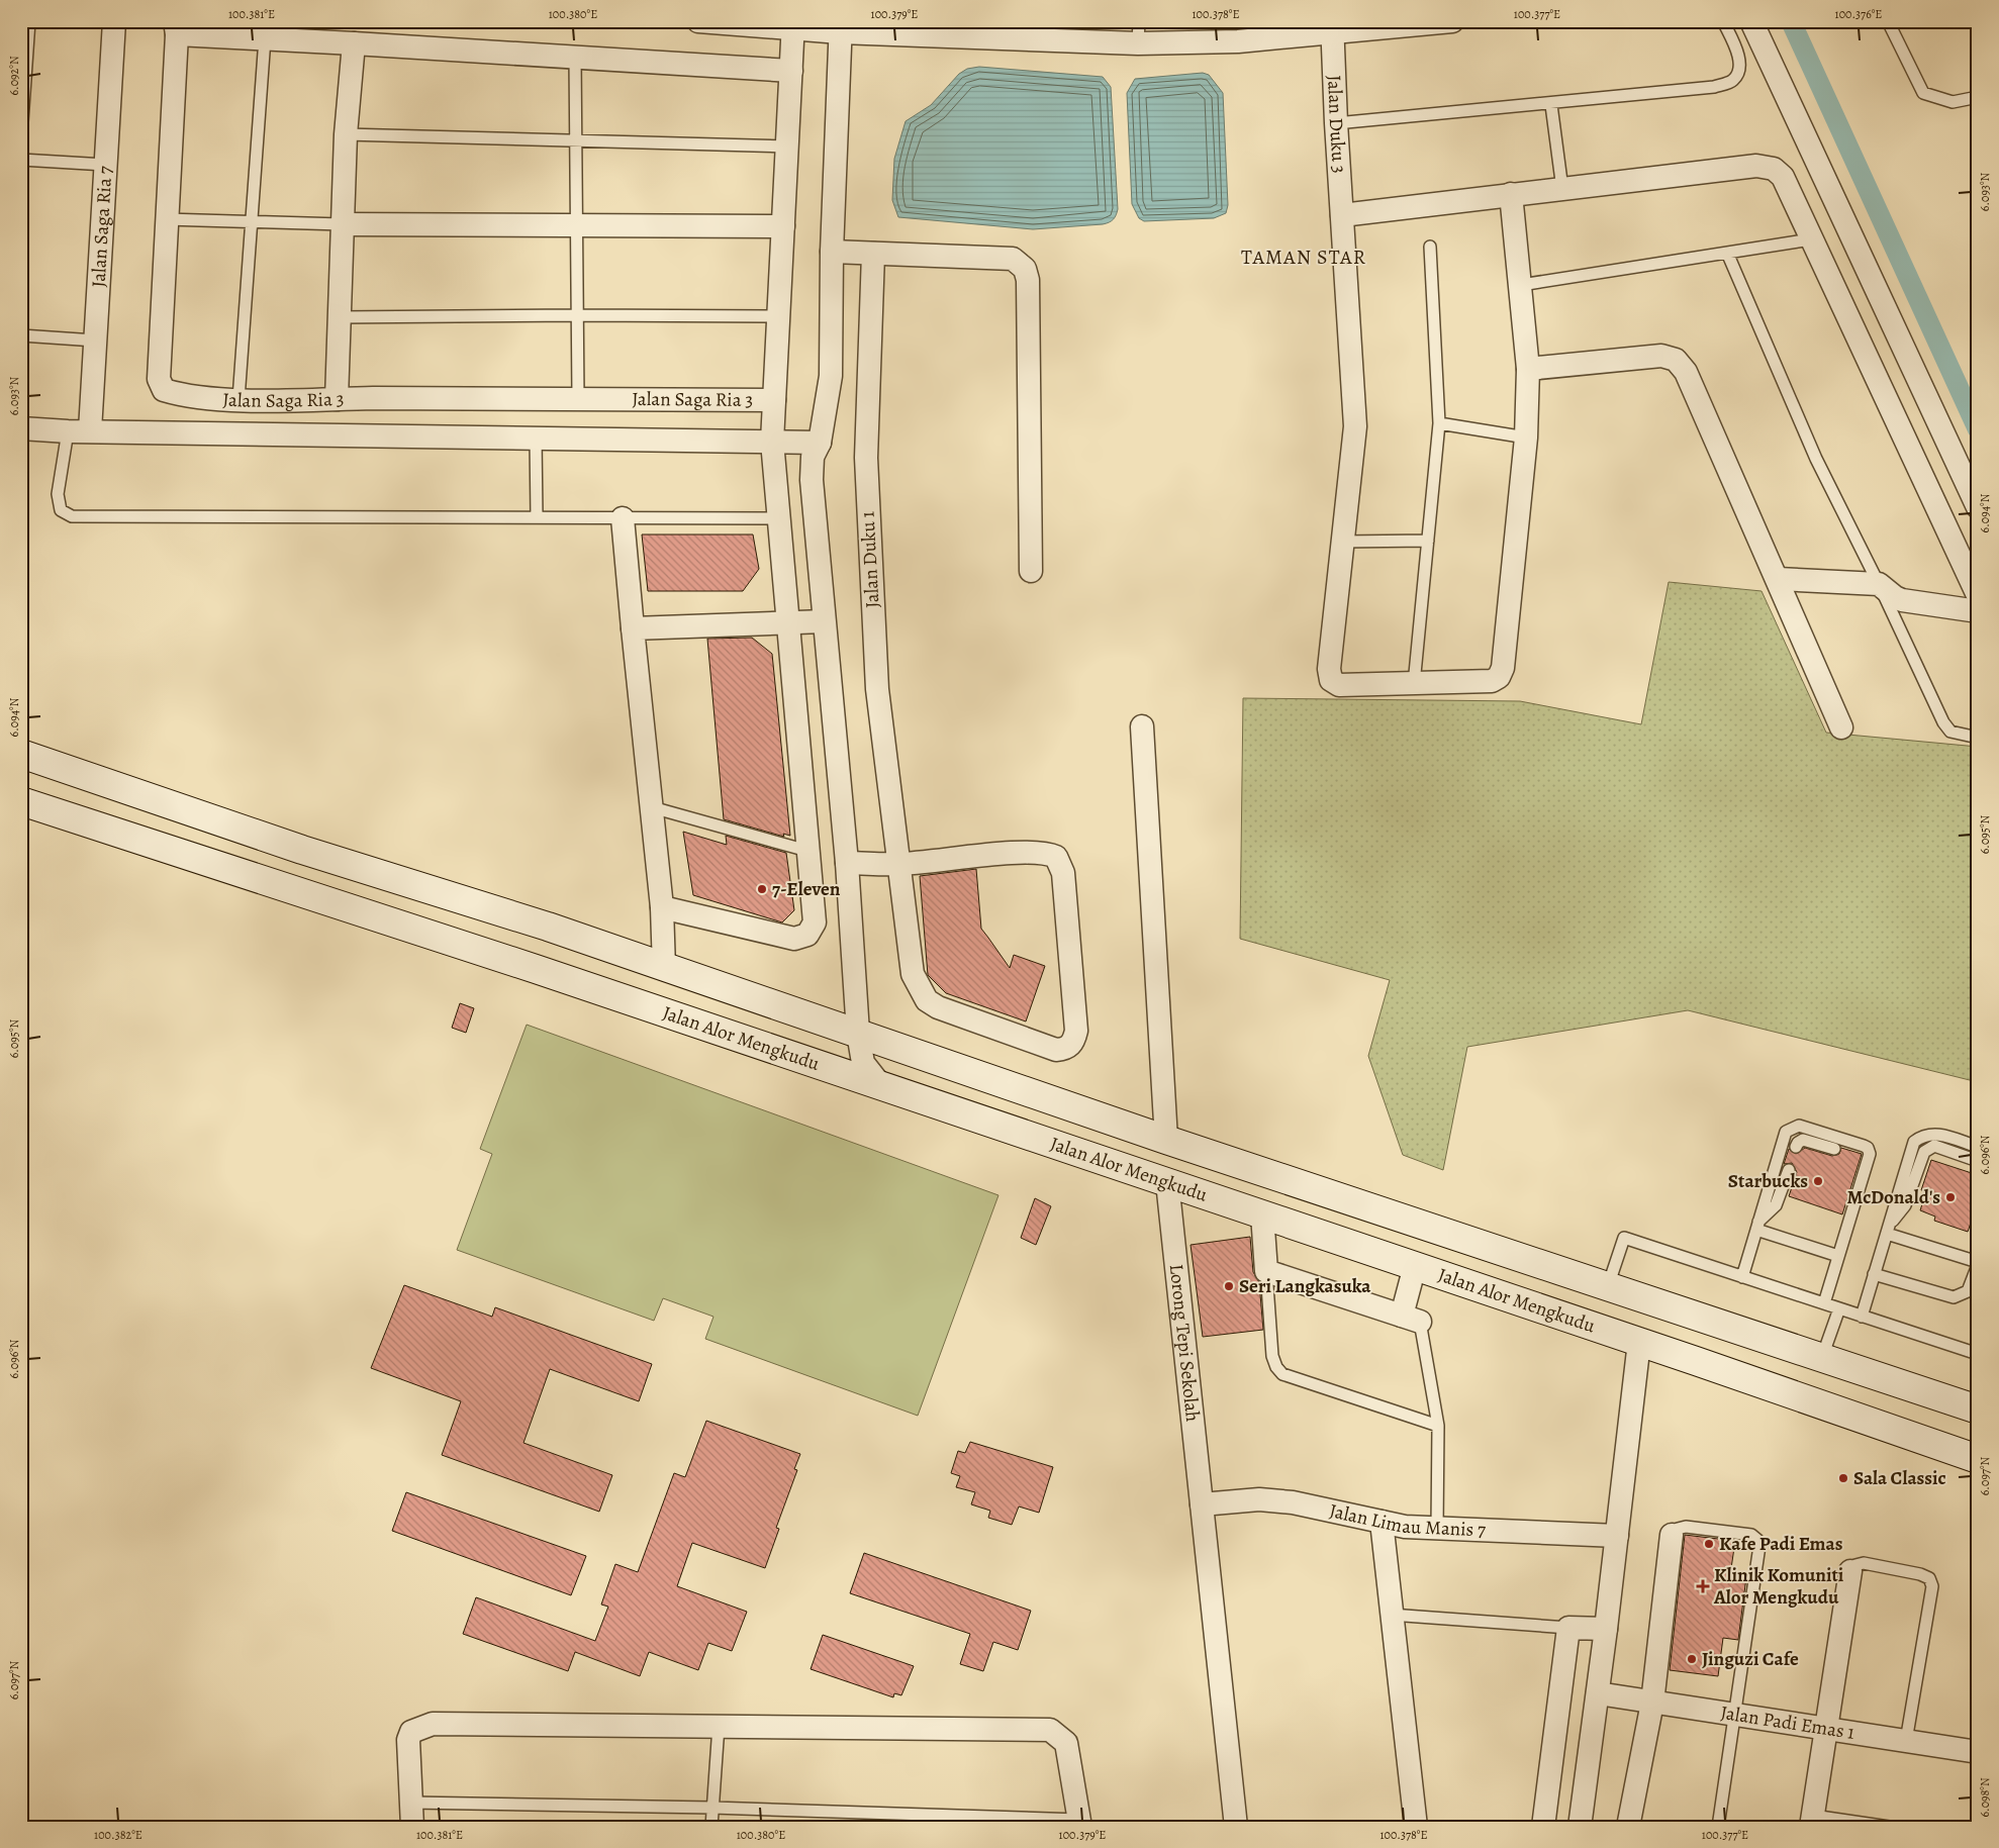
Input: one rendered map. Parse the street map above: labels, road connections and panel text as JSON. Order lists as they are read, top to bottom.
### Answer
{
  "streets": {
    "main road": ["Jalan Alor Mengkudu"],
    "street": [
      "Jalan Duku 3",
      "Jalan Saga Ria 7",
      "Jalan Saga Ria 3",
      "Jalan Duku 1",
      "Lorong Tepi Sekolah",
      "Jalan Limau Manis 7",
      "Jalan Padi Emas 1"
    ]
  },
  "crossings": [
    ["Jalan Alor Mengkudu", "Lorong Tepi Sekolah"],
    ["Lorong Tepi Sekolah", "Jalan Limau Manis 7"]
  ],
  "districts": ["TAMAN STAR"],
  "places": {
    "other": [
      "7-Eleven",
      "Starbucks",
      "McDonald's",
      "Seri Langkasuka",
      "Sala Classic",
      "Kafe Padi Emas",
      "Jinguzi Cafe"
    ],
    "health": ["Klinik Komuniti Alor Mengkudu"]
  },
  "coordinates": [
    "100.381°E",
    "100.380°E",
    "100.379°E",
    "100.378°E",
    "100.377°E",
    "100.376°E",
    "6.092°N",
    "6.093°N",
    "6.094°N",
    "6.095°N",
    "6.096°N",
    "6.097°N",
    "6.098°N",
    "100.382°E"
  ]
}
